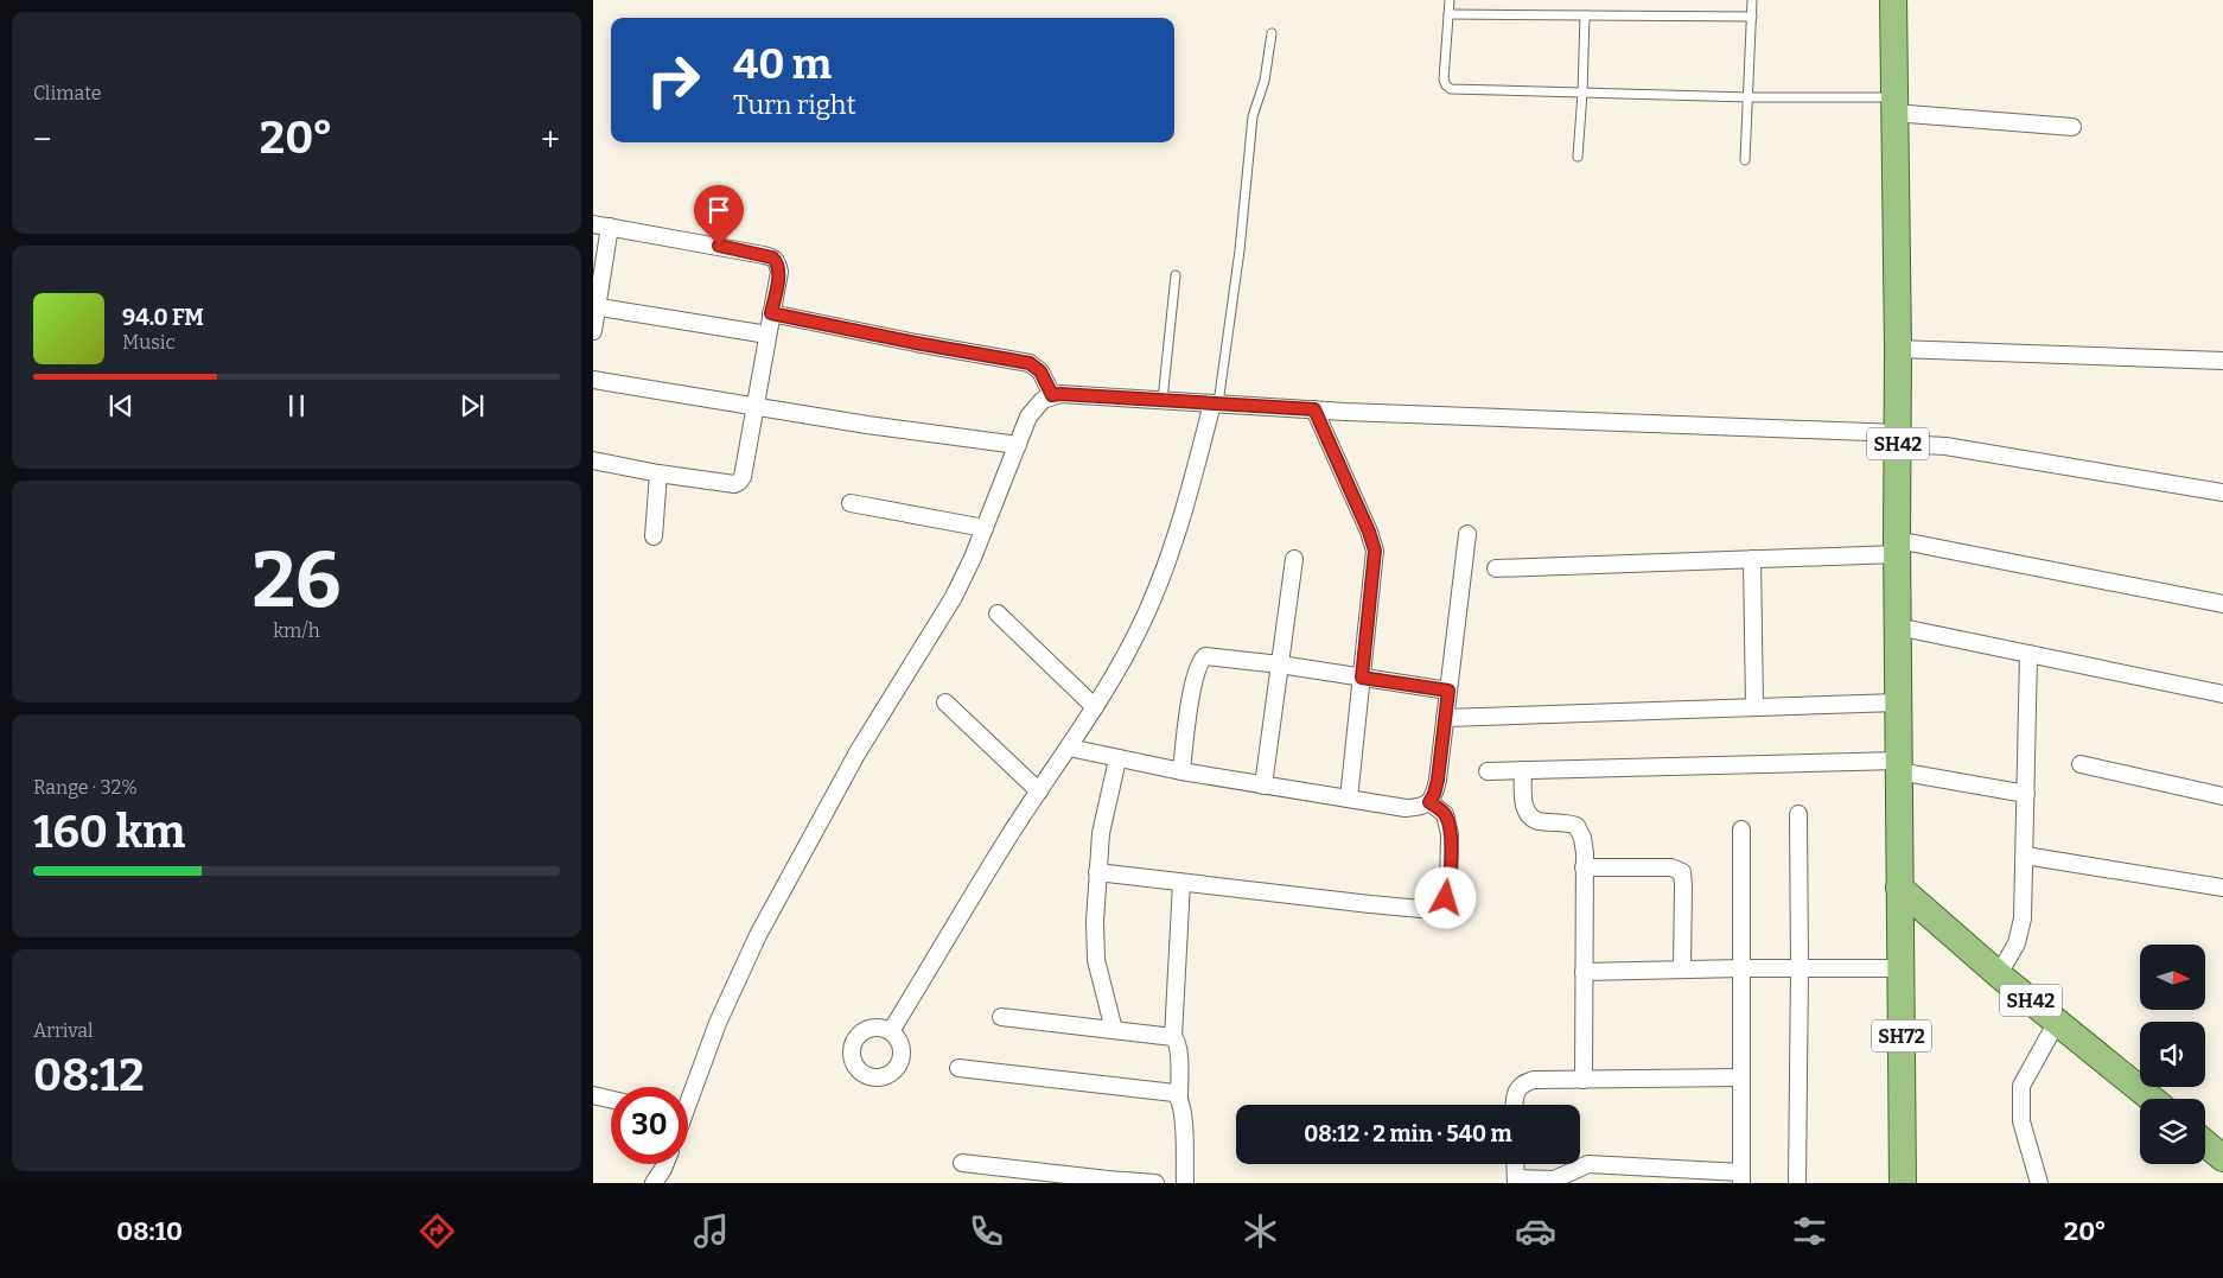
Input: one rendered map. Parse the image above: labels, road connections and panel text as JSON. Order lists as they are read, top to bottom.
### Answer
{
  "streets": {
    "main road": ["SH42", "SH72"]
  },
  "crossings": [
    ["SH42", "SH72"]
  ],
  "north": "right",
  "page": {
    "tile": [
      "Climate",
      ["26", "km/h"],
      ["Range · 32%", "160 km"],
      ["Arrival", "08:12"]
    ],
    "turn": ["40 m", "Turn right"],
    "heat": ["−", "20°", "+"],
    "song": ["94.0 FM", "Music"],
    "limit": "30",
    "trip": "08:12 · 2 min · 540 m",
    "tabs": ["08:10", "20°"]
  }
}
